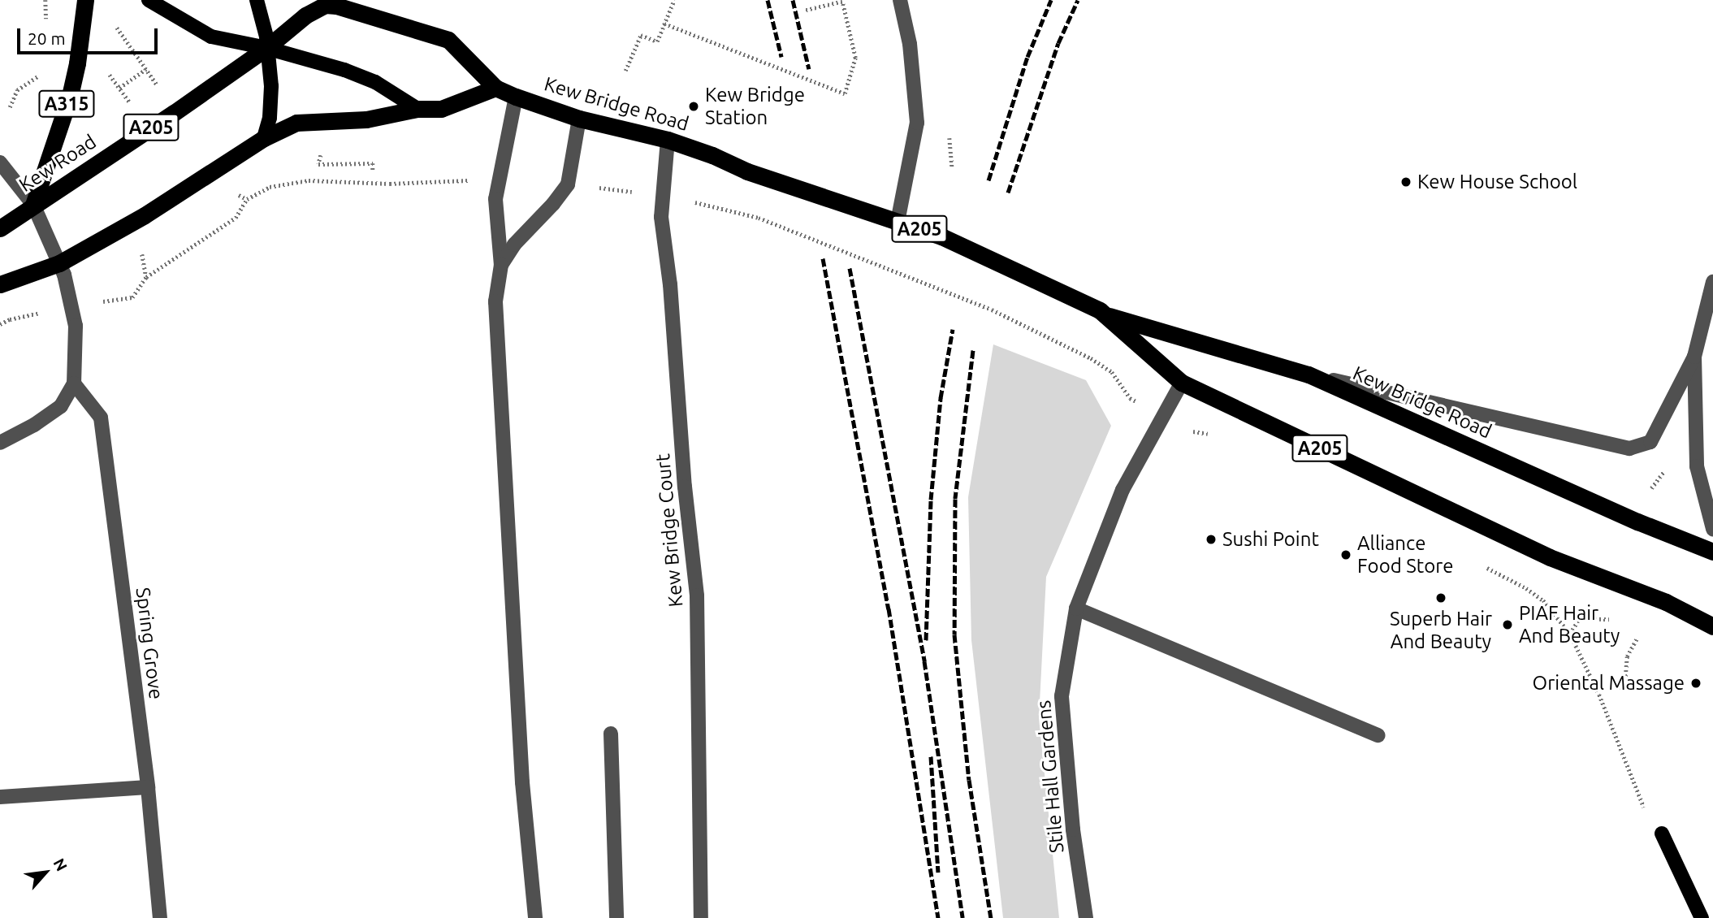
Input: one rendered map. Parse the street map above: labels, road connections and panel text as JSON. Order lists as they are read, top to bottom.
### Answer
{
  "streets": {
    "highway": [
      "A315",
      "Kew Bridge Road",
      "A205",
      "Kew Road"
    ],
    "street": ["Kew Bridge Court", "Spring Grove", "Stile Hall Gardens"]
  },
  "crossings": [
    ["A315", "Kew Road"],
    ["Kew Bridge Road", "Kew Road"],
    ["Kew Bridge Road", "Kew Bridge Court"],
    ["Kew Bridge Road", "Stile Hall Gardens"]
  ],
  "places": [
    "Kew Bridge Station",
    "Kew House School",
    "Sushi Point",
    "Alliance Food Store",
    "Superb Hair And Beauty",
    "PIAF Hair And Beauty",
    "Oriental Massage"
  ],
  "scale_bar": "20 m",
  "north": "top right"
}
